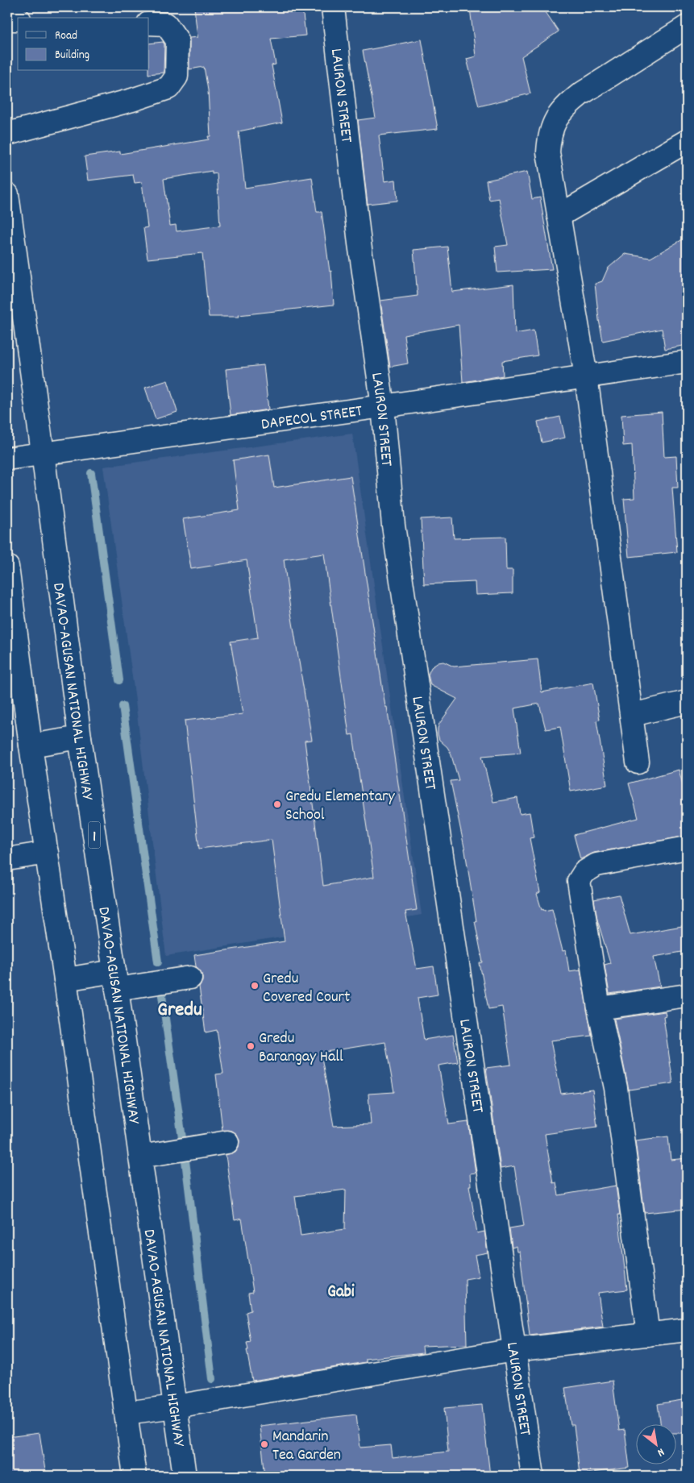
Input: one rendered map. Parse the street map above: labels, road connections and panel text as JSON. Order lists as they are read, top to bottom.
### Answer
{
  "streets": {
    "main road": [
      "LAURON STREET",
      "DAPECOL STREET",
      "DAVAO-AGUSAN NATIONAL HIGHWAY",
      "1"
    ]
  },
  "crossings": [
    ["LAURON STREET", "DAPECOL STREET"],
    ["DAPECOL STREET", "DAVAO-AGUSAN NATIONAL HIGHWAY"]
  ],
  "districts": ["Gredu", "Gabi"],
  "places": [
    "Gredu Elementary School",
    "Gredu Covered Court",
    "Gredu Barangay Hall",
    "Mandarin Tea Garden"
  ],
  "legend": ["Road", "Building"],
  "north": "bottom right"
}
